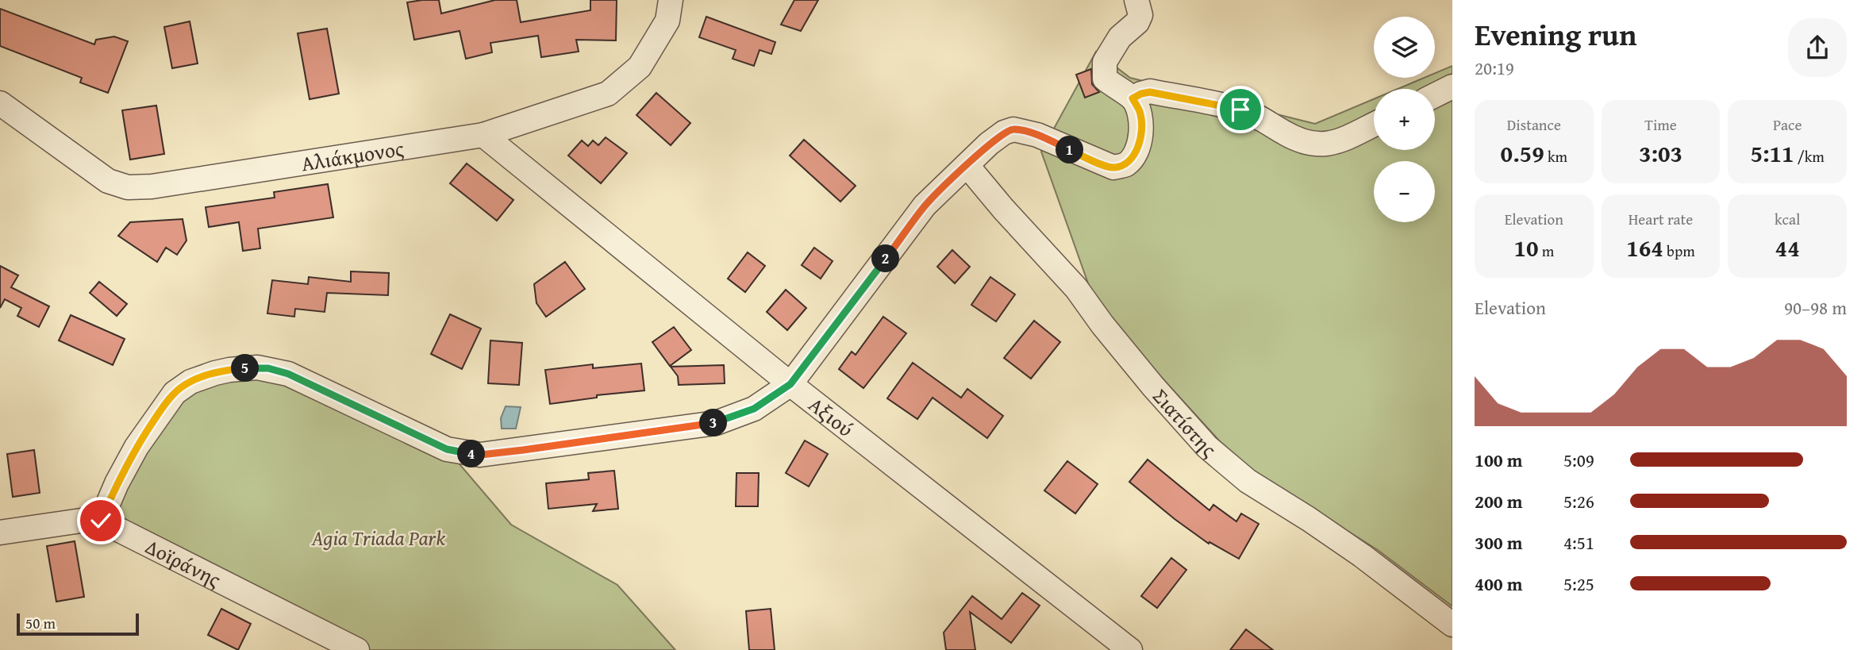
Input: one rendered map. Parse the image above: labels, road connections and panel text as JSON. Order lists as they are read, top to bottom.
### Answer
{
  "streets": {
    "street": [
      "Αλιάκμονος",
      "Αξιού",
      "Σιατίστης",
      "Δοϊράνης"
    ]
  },
  "crossings": [
    ["Αλιάκμονος", "Αξιού"]
  ],
  "parks": ["Agia Triada Park"],
  "scale_bar": "50 m",
  "page": {
    "heading": ["Evening run", "20:19"],
    "map_buttons": ["+", "−"],
    "stats": [
      ["Distance", "0.59 km"],
      ["Time", "3:03"],
      ["Pace", "5:11 /km"],
      ["Elevation", "10 m"],
      ["Heart rate", "164 bpm"],
      ["kcal", "44"]
    ],
    "pins": [
      "1",
      "2",
      "5",
      "3",
      "4"
    ],
    "chart": ["Elevation", "90–98 m"],
    "list": [
      {
        "name": "100 m",
        "note": "5:09"
      },
      {
        "name": "200 m",
        "note": "5:26"
      },
      {
        "name": "300 m",
        "note": "4:51"
      },
      {
        "name": "400 m",
        "note": "5:25"
      }
    ],
    "scale": "50 m"
  }
}
